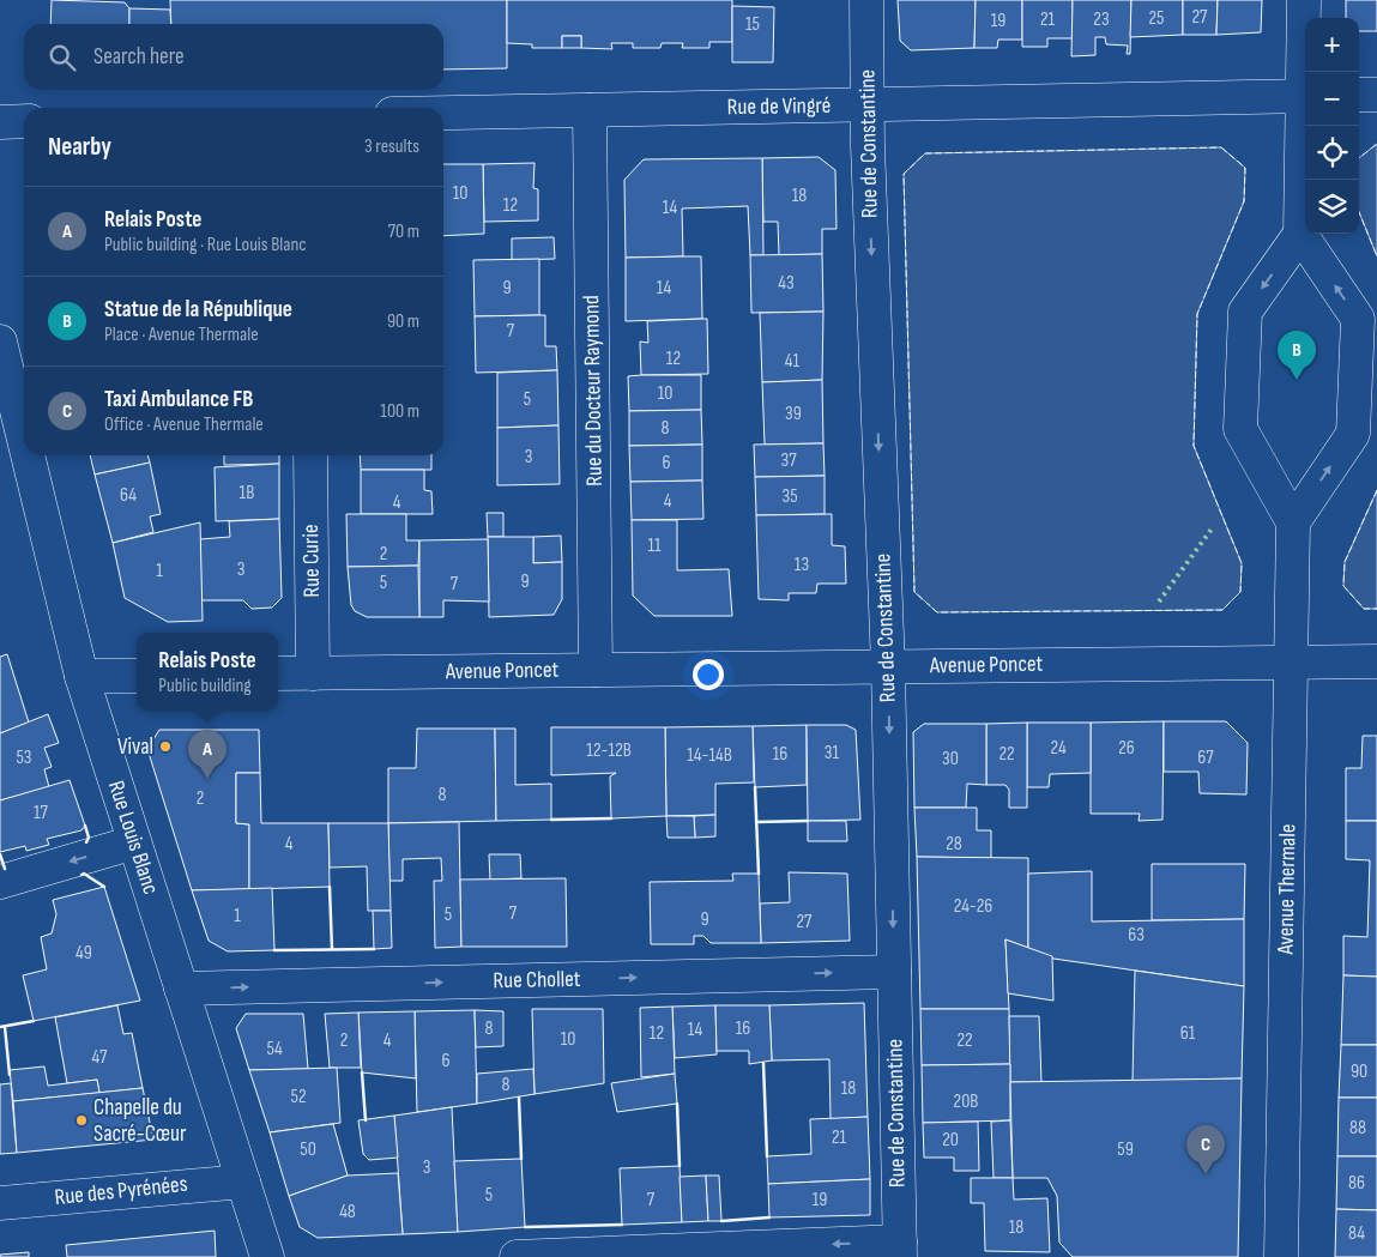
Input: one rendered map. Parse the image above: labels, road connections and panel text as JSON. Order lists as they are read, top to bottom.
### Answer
{
  "streets": {
    "street": [
      "Rue de Vingré",
      "Rue de Constantine",
      "Rue du Docteur Raymond",
      "Rue Curie",
      "Avenue Poncet",
      "Rue Louis Blanc",
      "Avenue Thermale",
      "Rue Chollet",
      "Rue des Pyrénées"
    ]
  },
  "crossings": [
    ["Rue de Vingré", "Rue de Constantine"],
    ["Rue de Vingré", "Rue du Docteur Raymond"],
    ["Rue de Constantine", "Avenue Poncet"],
    ["Rue de Constantine", "Rue Chollet"],
    ["Rue du Docteur Raymond", "Avenue Poncet"],
    ["Rue Curie", "Avenue Poncet"],
    ["Avenue Poncet", "Avenue Thermale"],
    ["Rue Louis Blanc", "Rue Chollet"],
    ["Rue Louis Blanc", "Rue des Pyrénées"]
  ],
  "one_way": ["Rue de Constantine"],
  "places": ["Vival", "Chapelle du Sacré-Cœur"],
  "house_numbers": [
    "27",
    "25",
    "21",
    "23",
    "19",
    "15",
    "10",
    "18",
    "12",
    "14",
    "43",
    "9",
    "14",
    "7",
    "12",
    "41",
    "10",
    "5",
    "39",
    "8",
    "3",
    "37",
    "6",
    "1B",
    "64",
    "35",
    "4",
    "4",
    "11",
    "2",
    "13",
    "3",
    "1",
    "9",
    "5",
    "7",
    "24",
    "26",
    "12-12B",
    "31",
    "16",
    "22",
    "14-14B",
    "53",
    "67",
    "30",
    "8",
    "2",
    "17",
    "4",
    "28",
    "24-26",
    "7",
    "5",
    "1",
    "9",
    "27",
    "63",
    "49",
    "8",
    "16",
    "14",
    "12",
    "61",
    "10",
    "2",
    "4",
    "22",
    "54",
    "47",
    "6",
    "90",
    "8",
    "18",
    "52",
    "20B",
    "88",
    "21",
    "20",
    "50",
    "59",
    "3",
    "86",
    "5",
    "7",
    "19",
    "48",
    "18",
    "84"
  ],
  "page": {
    "map_buttons": ["+", "−"],
    "search": "Search here",
    "heading": ["Nearby", "3 results"],
    "list": [
      {
        "mark": "A",
        "name": "Relais Poste",
        "note": "Public building · Rue Louis Blanc",
        "value": "70 m"
      },
      {
        "mark": "B",
        "name": "Statue de la République",
        "note": "Place · Avenue Thermale",
        "value": "90 m"
      },
      {
        "mark": "C",
        "name": "Taxi Ambulance FB",
        "note": "Office · Avenue Thermale",
        "value": "100 m"
      }
    ],
    "pins": ["B", "A", "C"],
    "popup": ["Relais Poste", "Public building"]
  }
}
